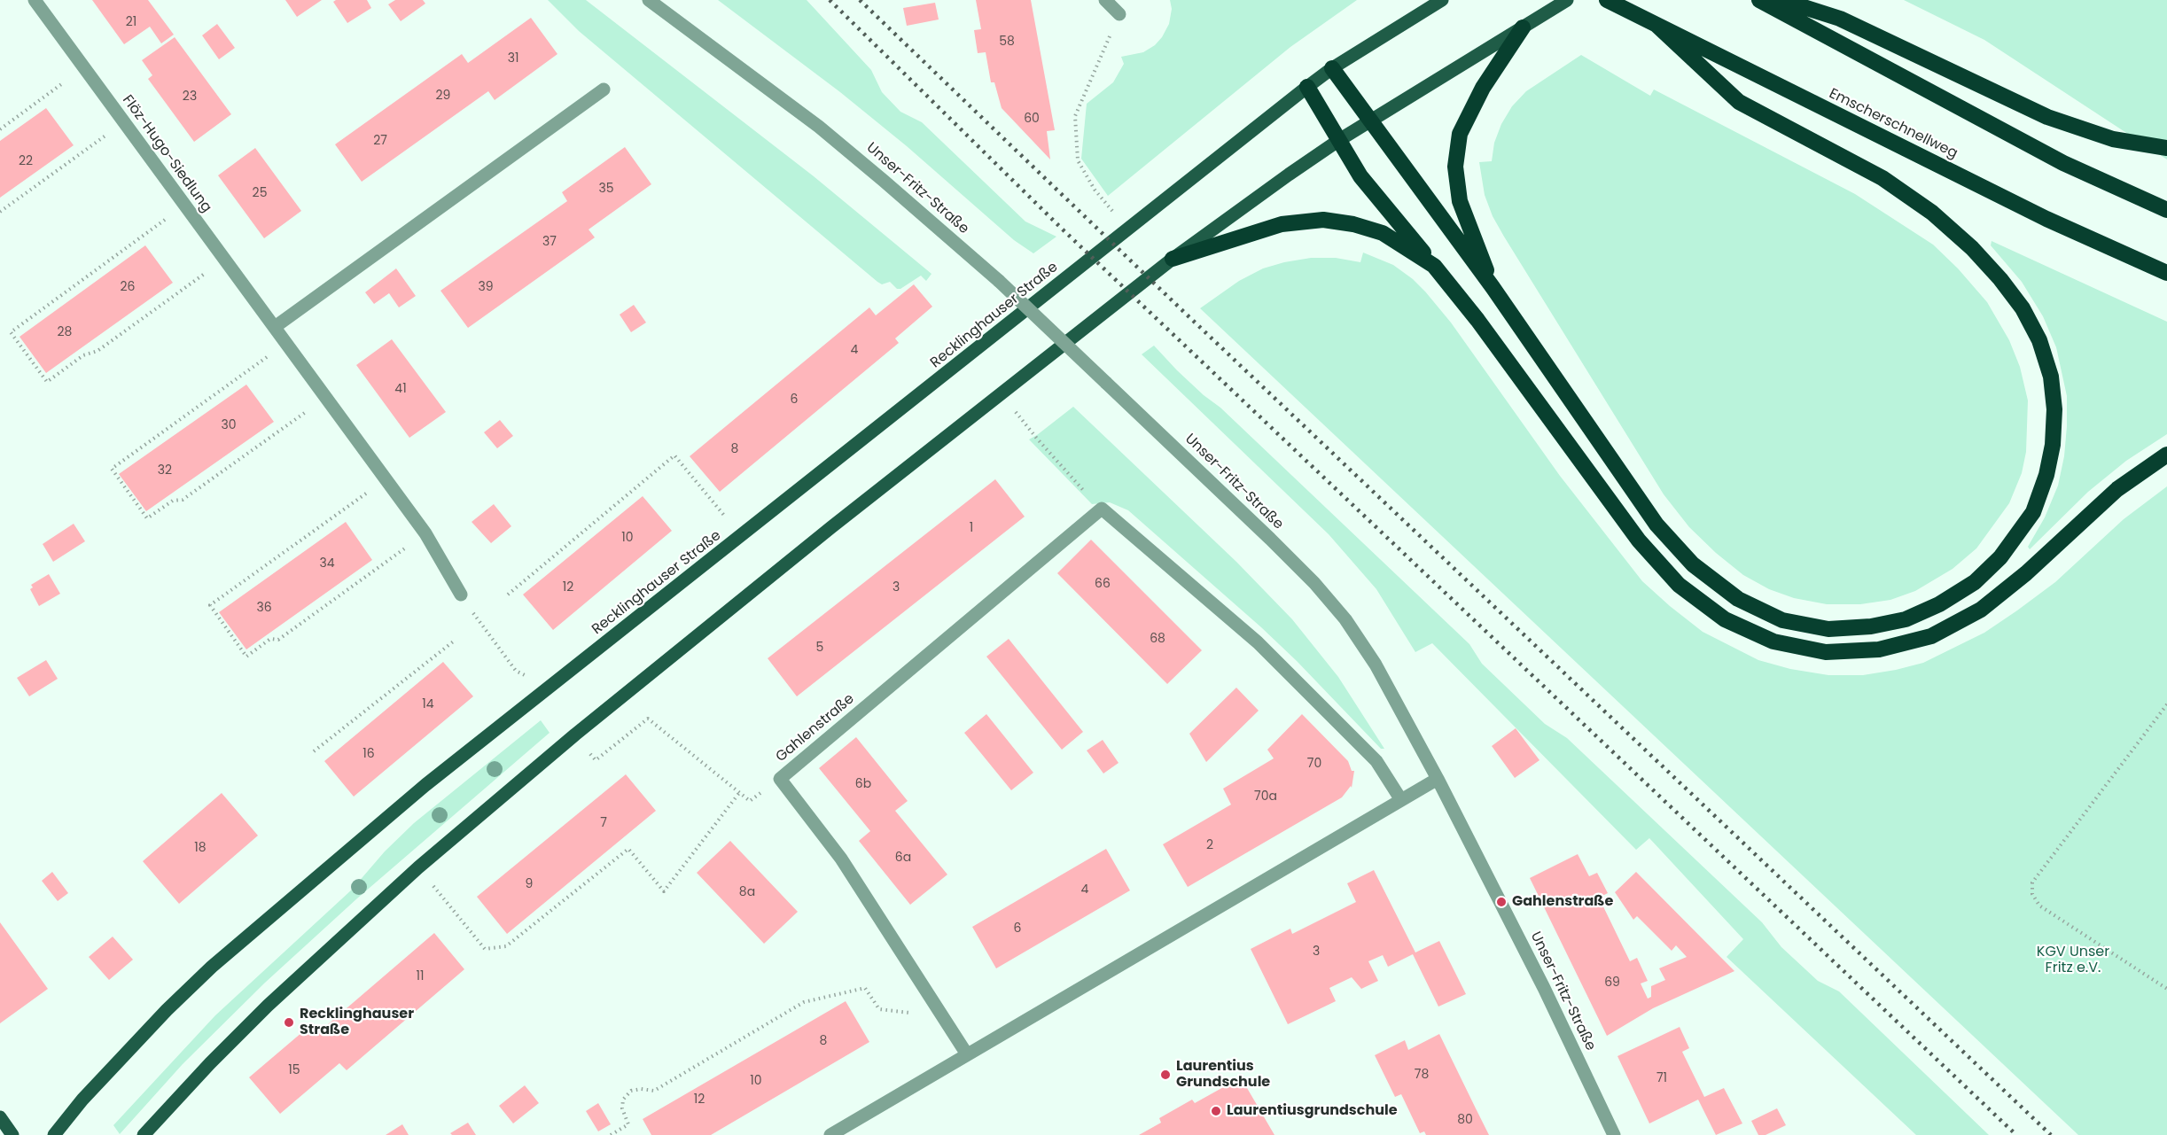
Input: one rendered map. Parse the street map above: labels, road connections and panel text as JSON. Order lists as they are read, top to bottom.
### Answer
{
  "streets": {
    "highway": ["Emscherschnellweg"],
    "main road": ["Recklinghauser Straße"],
    "street": ["Flöz-Hugo-Siedlung", "Unser-Fritz-Straße", "Gahlenstraße"]
  },
  "parks": ["KGV Unser Fritz e.V."],
  "places": [
    "Gahlenstraße",
    "Recklinghauser Straße",
    "Laurentius Grundschule",
    "Laurentiusgrundschule"
  ],
  "house_numbers": [
    "21",
    "58",
    "31",
    "29",
    "23",
    "60",
    "27",
    "22",
    "35",
    "25",
    "37",
    "26",
    "39",
    "28",
    "4",
    "41",
    "6",
    "30",
    "8",
    "32",
    "1",
    "10",
    "34",
    "66",
    "12",
    "3",
    "36",
    "68",
    "5",
    "14",
    "16",
    "70",
    "6b",
    "70a",
    "7",
    "2",
    "18",
    "6a",
    "9",
    "4",
    "8a",
    "6",
    "3",
    "11",
    "69",
    "8",
    "15",
    "78",
    "71",
    "10",
    "12",
    "80"
  ]
}
